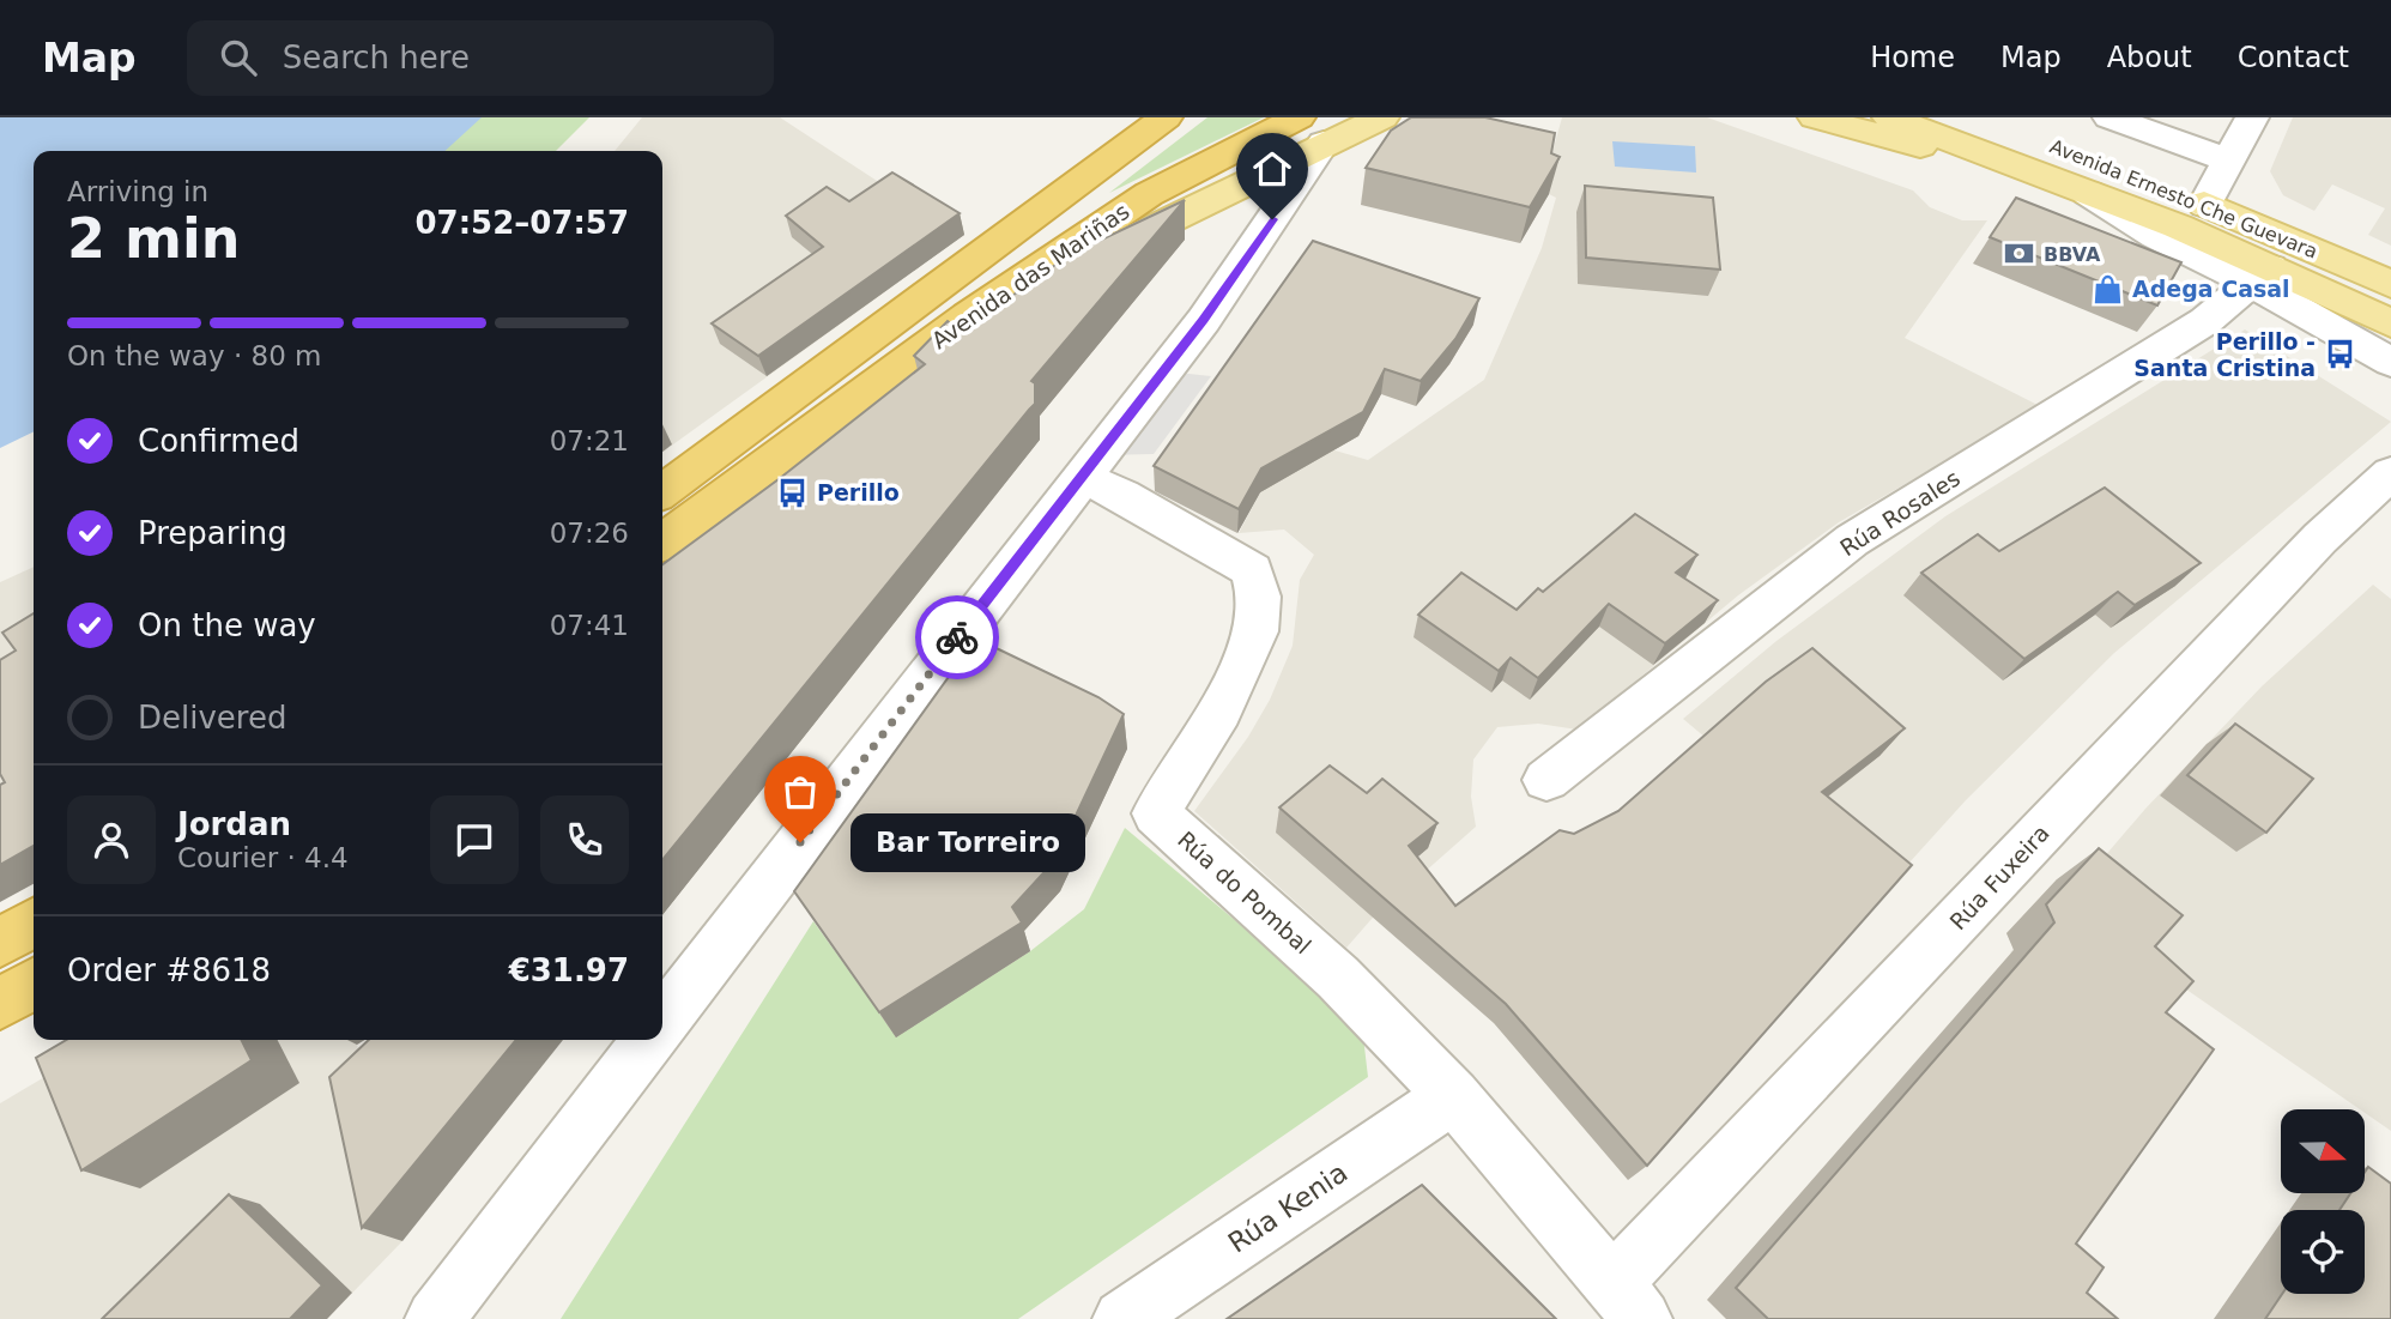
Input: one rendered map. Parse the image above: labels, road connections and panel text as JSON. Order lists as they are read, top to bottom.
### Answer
{
  "streets": {
    "highway": ["Avenida das Mariñas"],
    "main road": ["Avenida Ernesto Che Guevara"],
    "street": [
      "Rúa Rosales",
      "Rúa Fuxeira",
      "Rúa do Pombal",
      "Rúa Kenia"
    ]
  },
  "crossings": [
    ["Avenida Ernesto Che Guevara", "Rúa Rosales"],
    ["Rúa Fuxeira", "Rúa do Pombal"],
    ["Rúa do Pombal", "Rúa Kenia"]
  ],
  "places": {
    "bank": ["BBVA"],
    "shop": ["Adega Casal"],
    "bus stop": ["Perillo - Santa Cristina", "Perillo"],
    "other": ["Bar Torreiro"]
  },
  "north": "right",
  "page": {
    "header": "Map",
    "search": "Search here",
    "nav": [
      "Home",
      "Map",
      "About",
      "Contact"
    ],
    "heading": ["2 min", "Arriving in", "07:52–07:57"],
    "panel": [
      "Jordan",
      "Courier · 4.4",
      "Order #8618",
      "€31.97"
    ],
    "bar": "On the way · 80 m",
    "list": [
      ["Confirmed", "07:21"],
      ["Preparing", "07:26"],
      ["On the way", "07:41"],
      "Delivered"
    ],
    "bubble": "Bar Torreiro"
  }
}
